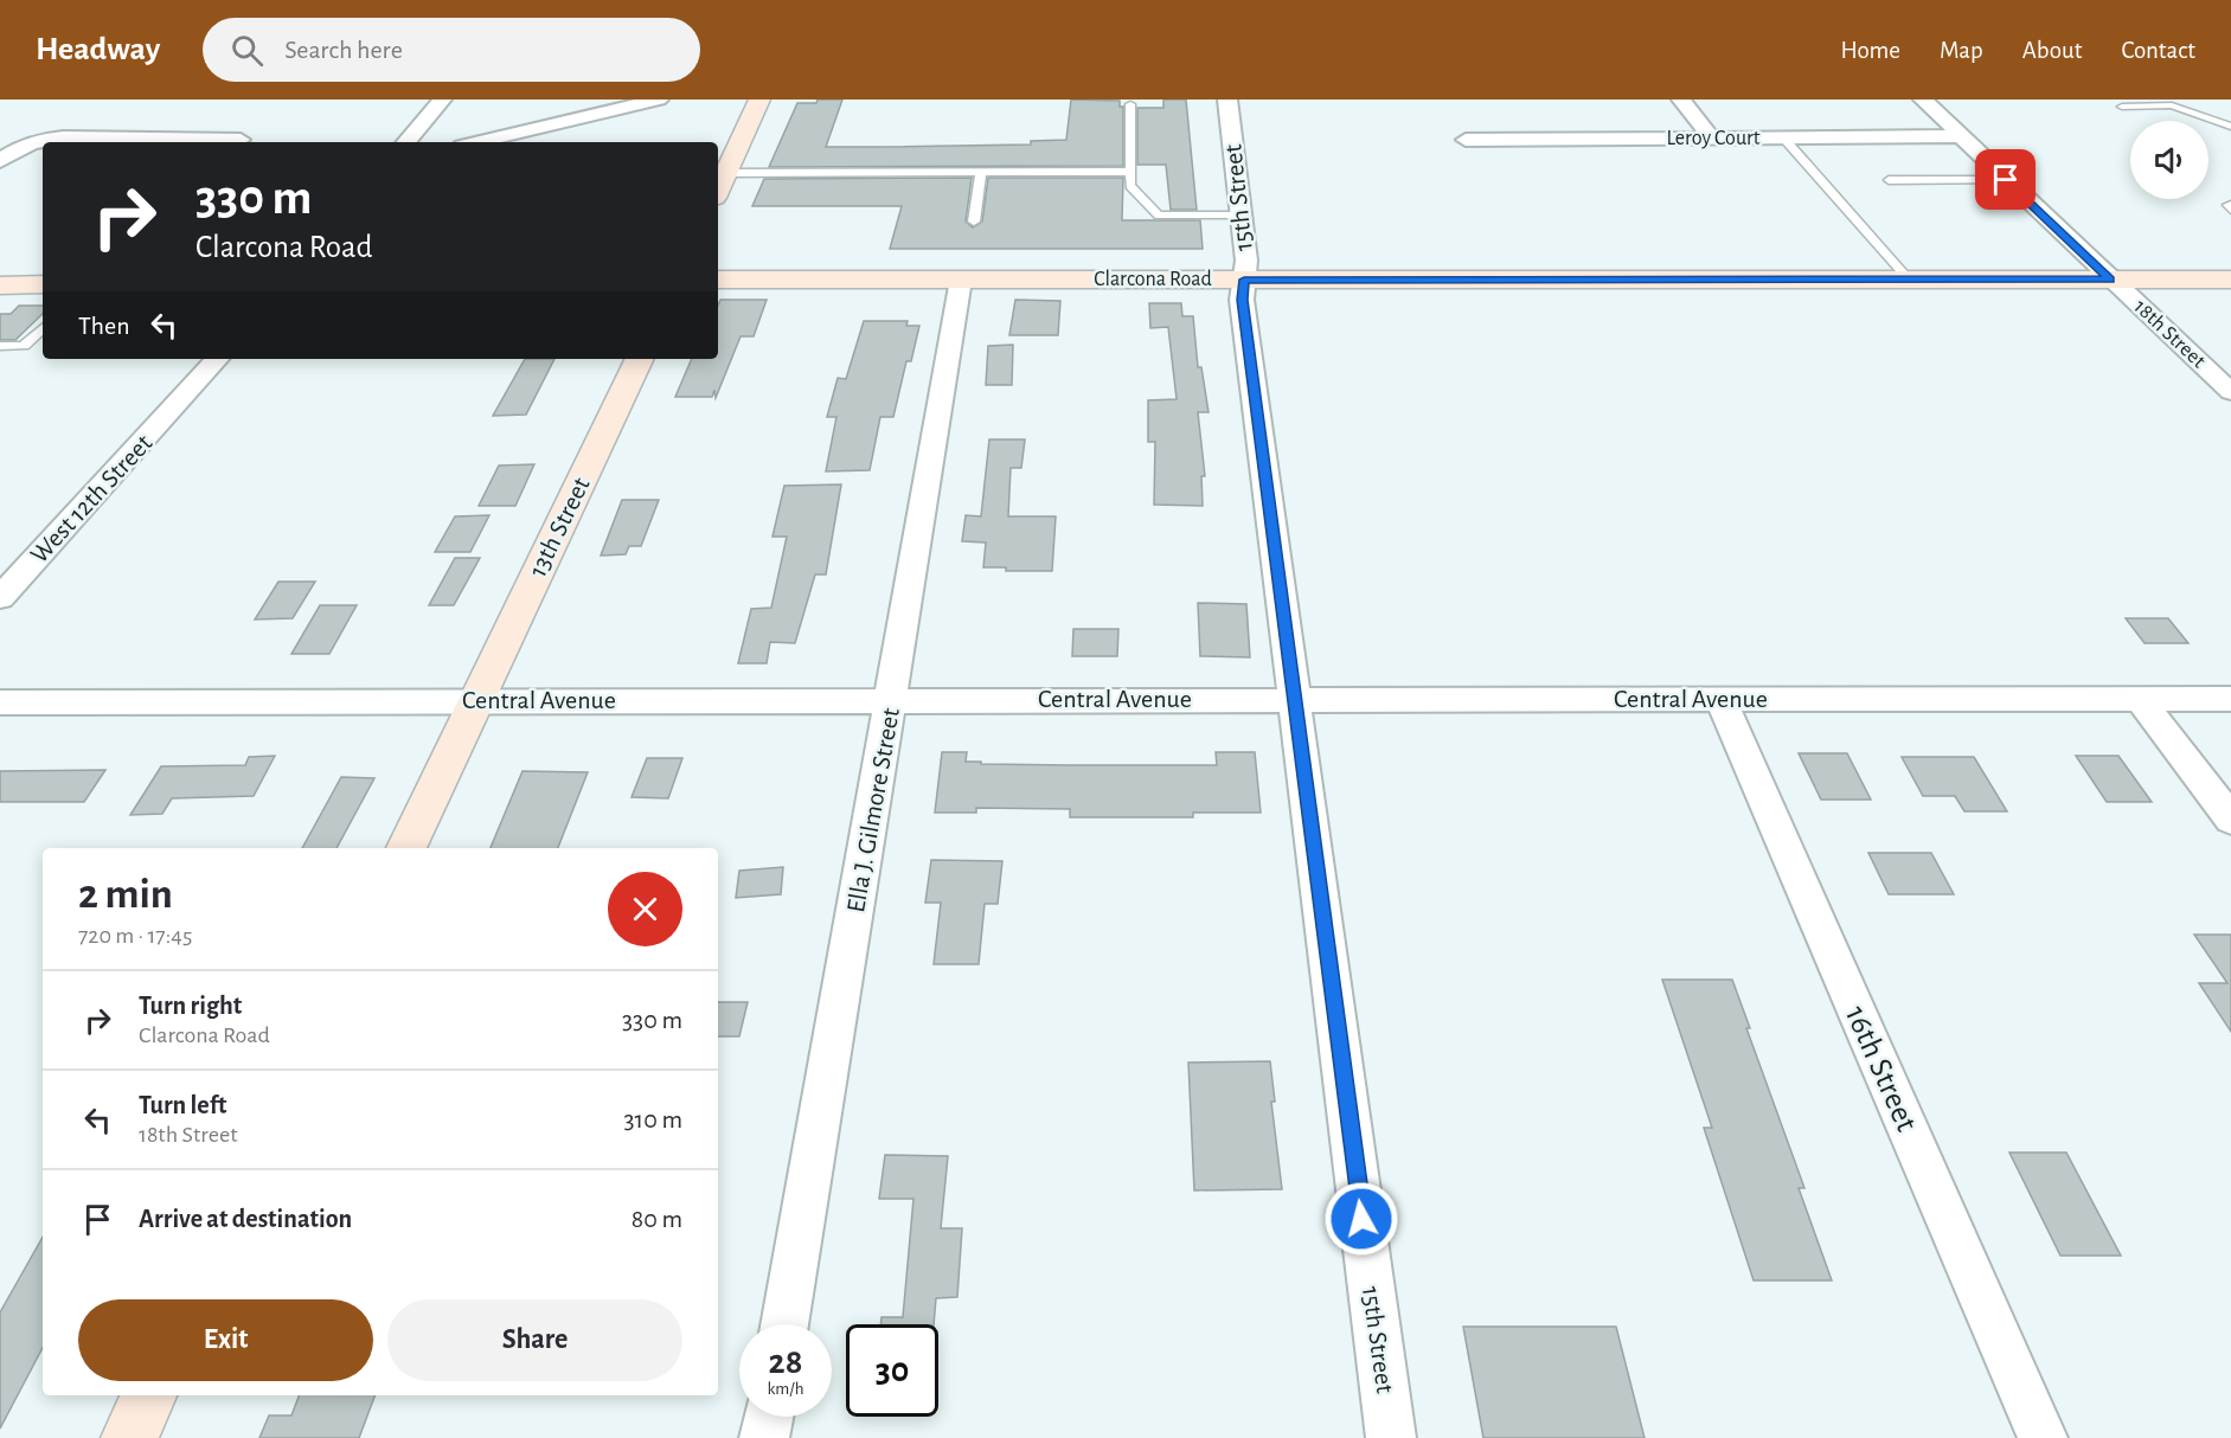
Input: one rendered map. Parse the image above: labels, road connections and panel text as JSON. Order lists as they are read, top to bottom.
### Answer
{
  "streets": {
    "main road": ["Clarcona Road", "13th Street"],
    "street": [
      "Leroy Court",
      "15th Street",
      "18th Street",
      "West 12th Street",
      "Central Avenue",
      "Ella J. Gilmore Street",
      "16th Street"
    ]
  },
  "crossings": [
    ["Leroy Court", "18th Street"],
    ["15th Street", "Clarcona Road"],
    ["15th Street", "Central Avenue"],
    ["Clarcona Road", "18th Street"],
    ["Clarcona Road", "Ella J. Gilmore Street"],
    ["13th Street", "Central Avenue"],
    ["Central Avenue", "Ella J. Gilmore Street"],
    ["Central Avenue", "16th Street"]
  ],
  "page": {
    "header": "Headway",
    "search": "Search here",
    "nav": [
      "Home",
      "Map",
      "About",
      "Contact"
    ],
    "turn": ["330 m", "Clarcona Road"],
    "then": "Then",
    "heading": ["2 min", "720 m · 17:45"],
    "list": [
      {
        "name": "Turn right",
        "note": "Clarcona Road",
        "value": "330 m"
      },
      {
        "name": "Turn left",
        "note": "18th Street",
        "value": "310 m"
      },
      {
        "name": "Arrive at destination",
        "value": "80 m"
      }
    ],
    "buttons": ["Exit", "Share"],
    "speed": "28 km/h",
    "limit": "30"
  }
}
